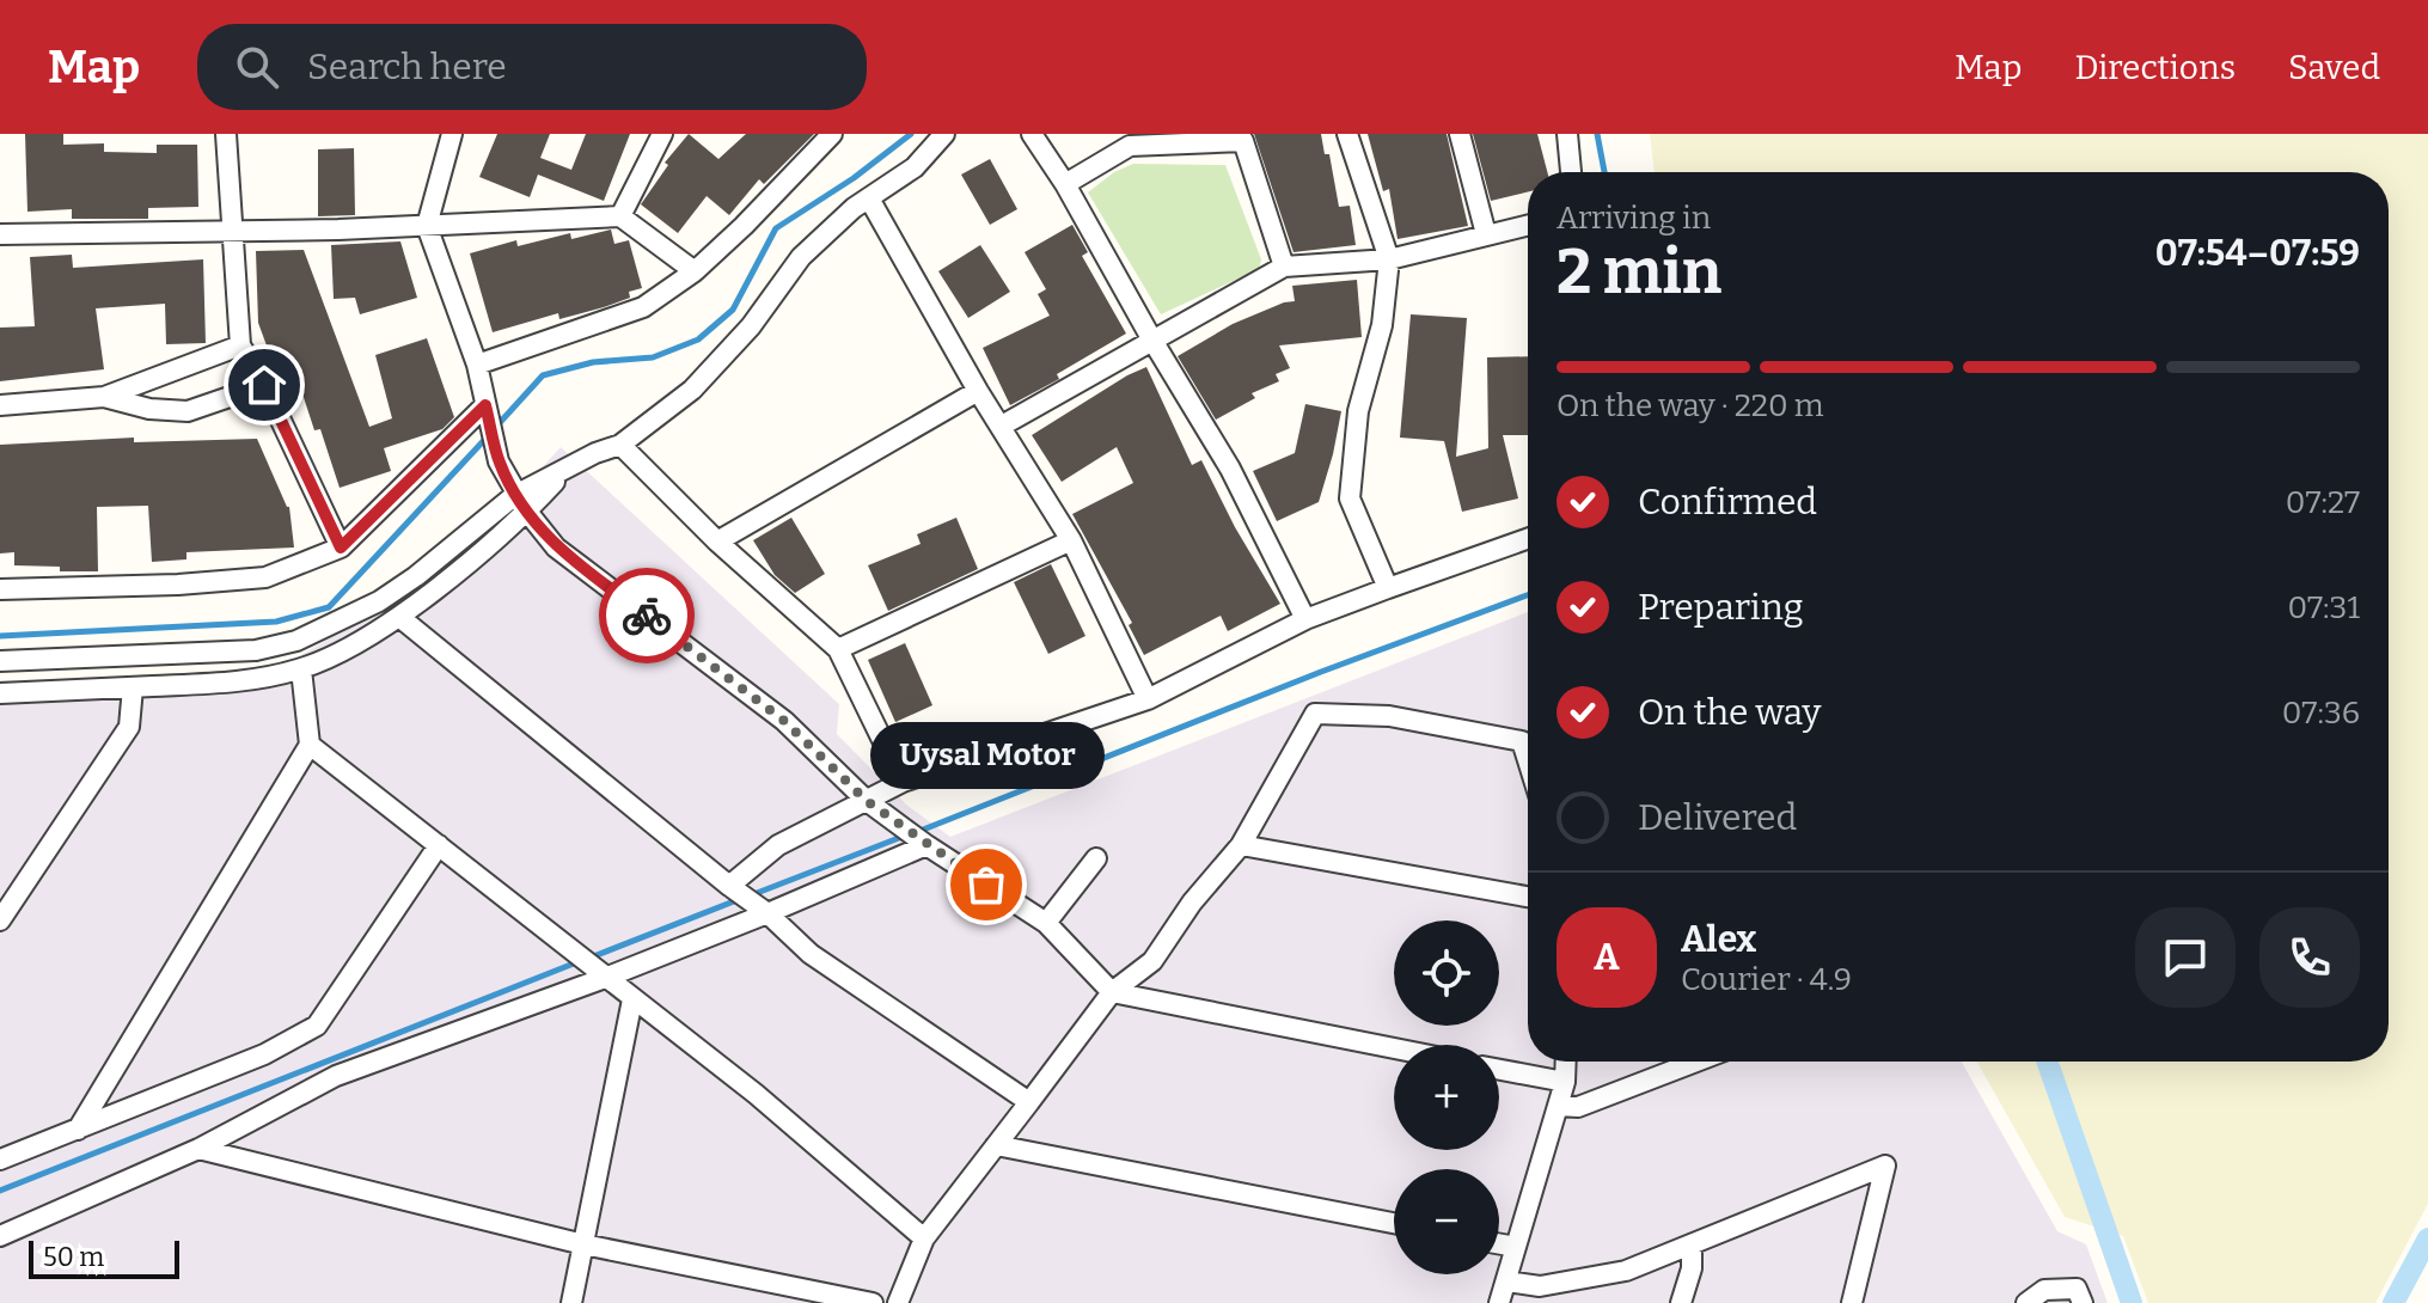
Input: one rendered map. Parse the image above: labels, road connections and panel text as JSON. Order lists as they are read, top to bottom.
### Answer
{
  "places": ["Uysal Motor"],
  "scale_bar": "50 m",
  "page": {
    "header": "Map",
    "search": "Search here",
    "nav": ["Map", "Directions", "Saved"],
    "heading": ["2 min", "Arriving in", "07:54–07:59"],
    "panel": ["Alex", "Courier · 4.9"],
    "bar": "On the way · 220 m",
    "list": [
      ["Confirmed", "07:27"],
      ["Preparing", "07:31"],
      ["On the way", "07:36"],
      "Delivered"
    ],
    "bubble": "Uysal Motor",
    "round": "A",
    "map_buttons": ["+", "−"],
    "scale": "50 m"
  }
}
